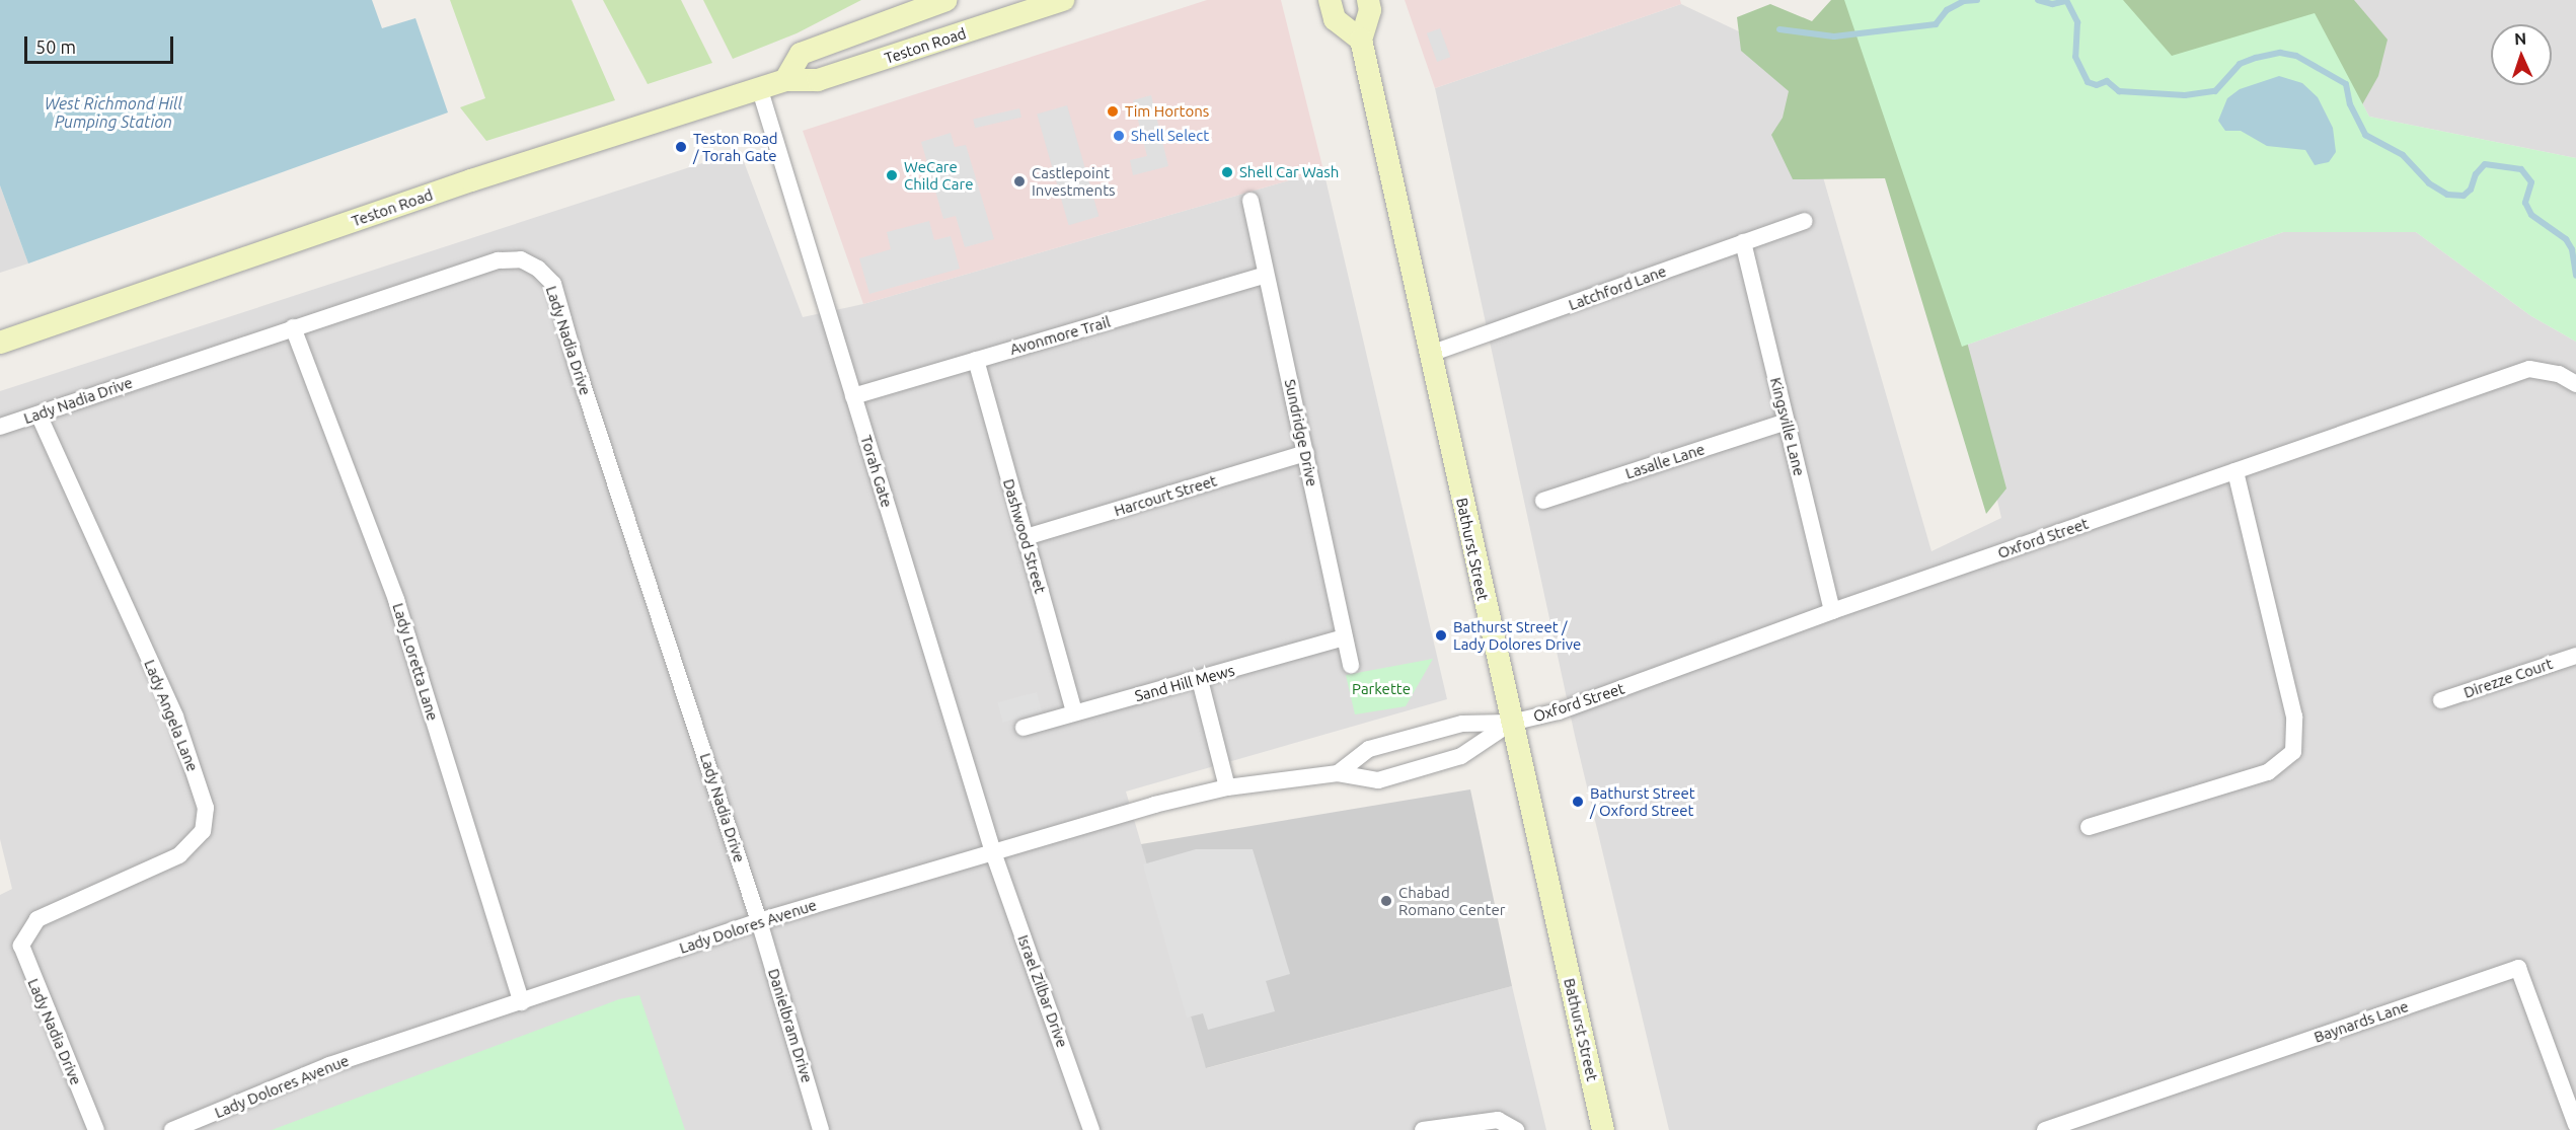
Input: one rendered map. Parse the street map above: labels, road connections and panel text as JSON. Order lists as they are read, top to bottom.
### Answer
{
  "streets": {
    "main road": ["Teston Road", "Bathurst Street"],
    "street": [
      "Latchford Lane",
      "Avonmore Trail",
      "Lady Nadia Drive",
      "Kingsville Lane",
      "Sundridge Drive",
      "Lasalle Lane",
      "Torah Gate",
      "Harcourt Street",
      "Dashwood Street",
      "Oxford Street",
      "Lady Loretta Lane",
      "Direzze Court",
      "Sand Hill Mews",
      "Lady Angela Lane",
      "Lady Dolores Avenue",
      "Israel Zilbar Drive",
      "Baynards Lane",
      "Danielbram Drive"
    ]
  },
  "crossings": [
    ["Teston Road", "Torah Gate"],
    ["Latchford Lane", "Kingsville Lane"],
    ["Latchford Lane", "Bathurst Street"],
    ["Avonmore Trail", "Sundridge Drive"],
    ["Avonmore Trail", "Torah Gate"],
    ["Avonmore Trail", "Dashwood Street"],
    ["Lady Nadia Drive", "Lady Loretta Lane"],
    ["Lady Nadia Drive", "Lady Angela Lane"],
    ["Lady Nadia Drive", "Lady Dolores Avenue"],
    ["Lady Nadia Drive", "Danielbram Drive"],
    ["Kingsville Lane", "Lasalle Lane"],
    ["Kingsville Lane", "Oxford Street"],
    ["Sundridge Drive", "Harcourt Street"],
    ["Sundridge Drive", "Sand Hill Mews"],
    ["Torah Gate", "Lady Dolores Avenue"],
    ["Torah Gate", "Israel Zilbar Drive"],
    ["Harcourt Street", "Dashwood Street"],
    ["Dashwood Street", "Sand Hill Mews"],
    ["Oxford Street", "Bathurst Street"],
    ["Oxford Street", "Lady Dolores Avenue"],
    ["Bathurst Street", "Lady Dolores Avenue"],
    ["Lady Loretta Lane", "Lady Dolores Avenue"],
    ["Lady Dolores Avenue", "Israel Zilbar Drive"],
    ["Lady Dolores Avenue", "Danielbram Drive"]
  ],
  "water": ["West Richmond Hill Pumping Station"],
  "parks": ["Parkette"],
  "places": [
    "Tim Hortons",
    "Shell Select",
    "Teston Road / Torah Gate",
    "Shell Car Wash",
    "WeCare Child Care",
    "Castlepoint Investments",
    "Bathurst Street / Lady Dolores Drive",
    "Bathurst Street / Oxford Street",
    "Chabad Romano Center"
  ],
  "scale_bar": "50 m",
  "north": "top"
}
